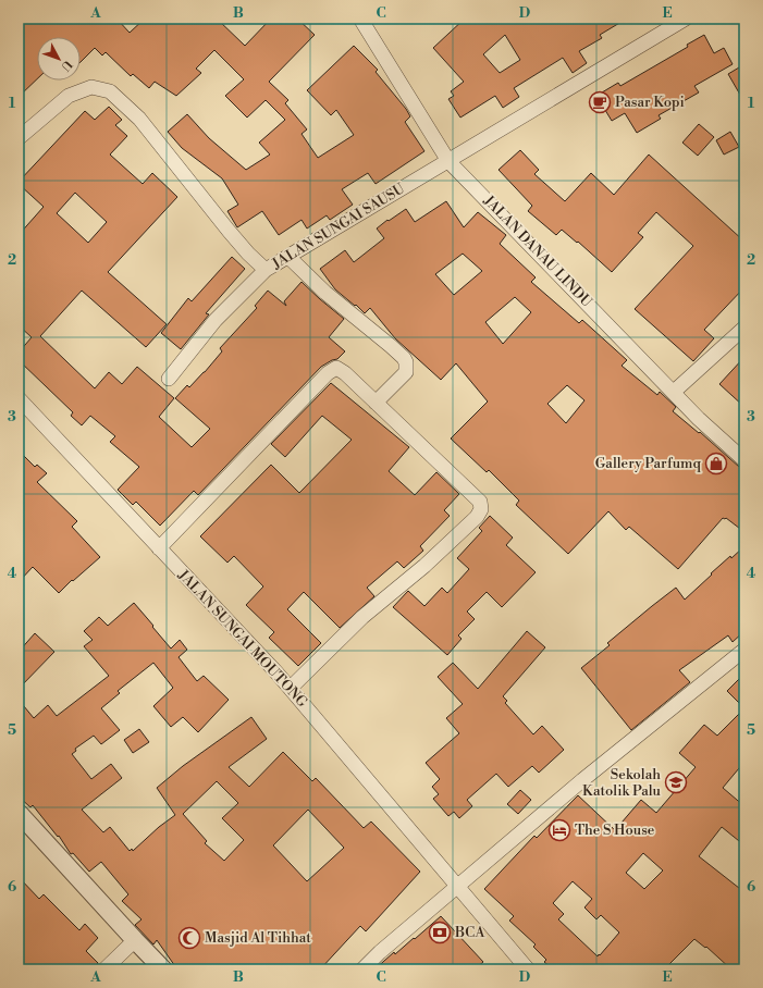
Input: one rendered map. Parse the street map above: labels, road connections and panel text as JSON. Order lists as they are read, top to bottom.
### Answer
{
  "streets": {
    "street": ["JALAN SUNGAI SAUSU", "JALAN DANAU LINDU", "JALAN SUNGAI MOUTONG"]
  },
  "crossings": [
    ["JALAN SUNGAI SAUSU", "JALAN DANAU LINDU"]
  ],
  "places": {
    "cafe": ["Pasar Kopi"],
    "shop": ["Gallery Parfumq"],
    "school or university": ["Sekolah Katolik Palu"],
    "hotel": ["The S House"],
    "bank": ["BCA"],
    "mosque": ["Masjid Al Tihhat"]
  },
  "north": "bottom right",
  "grid": {
    "columns": [
      "A",
      "B",
      "C",
      "D",
      "E"
    ],
    "rows": [
      "1",
      "2",
      "3",
      "4",
      "5",
      "6"
    ]
  }
}
